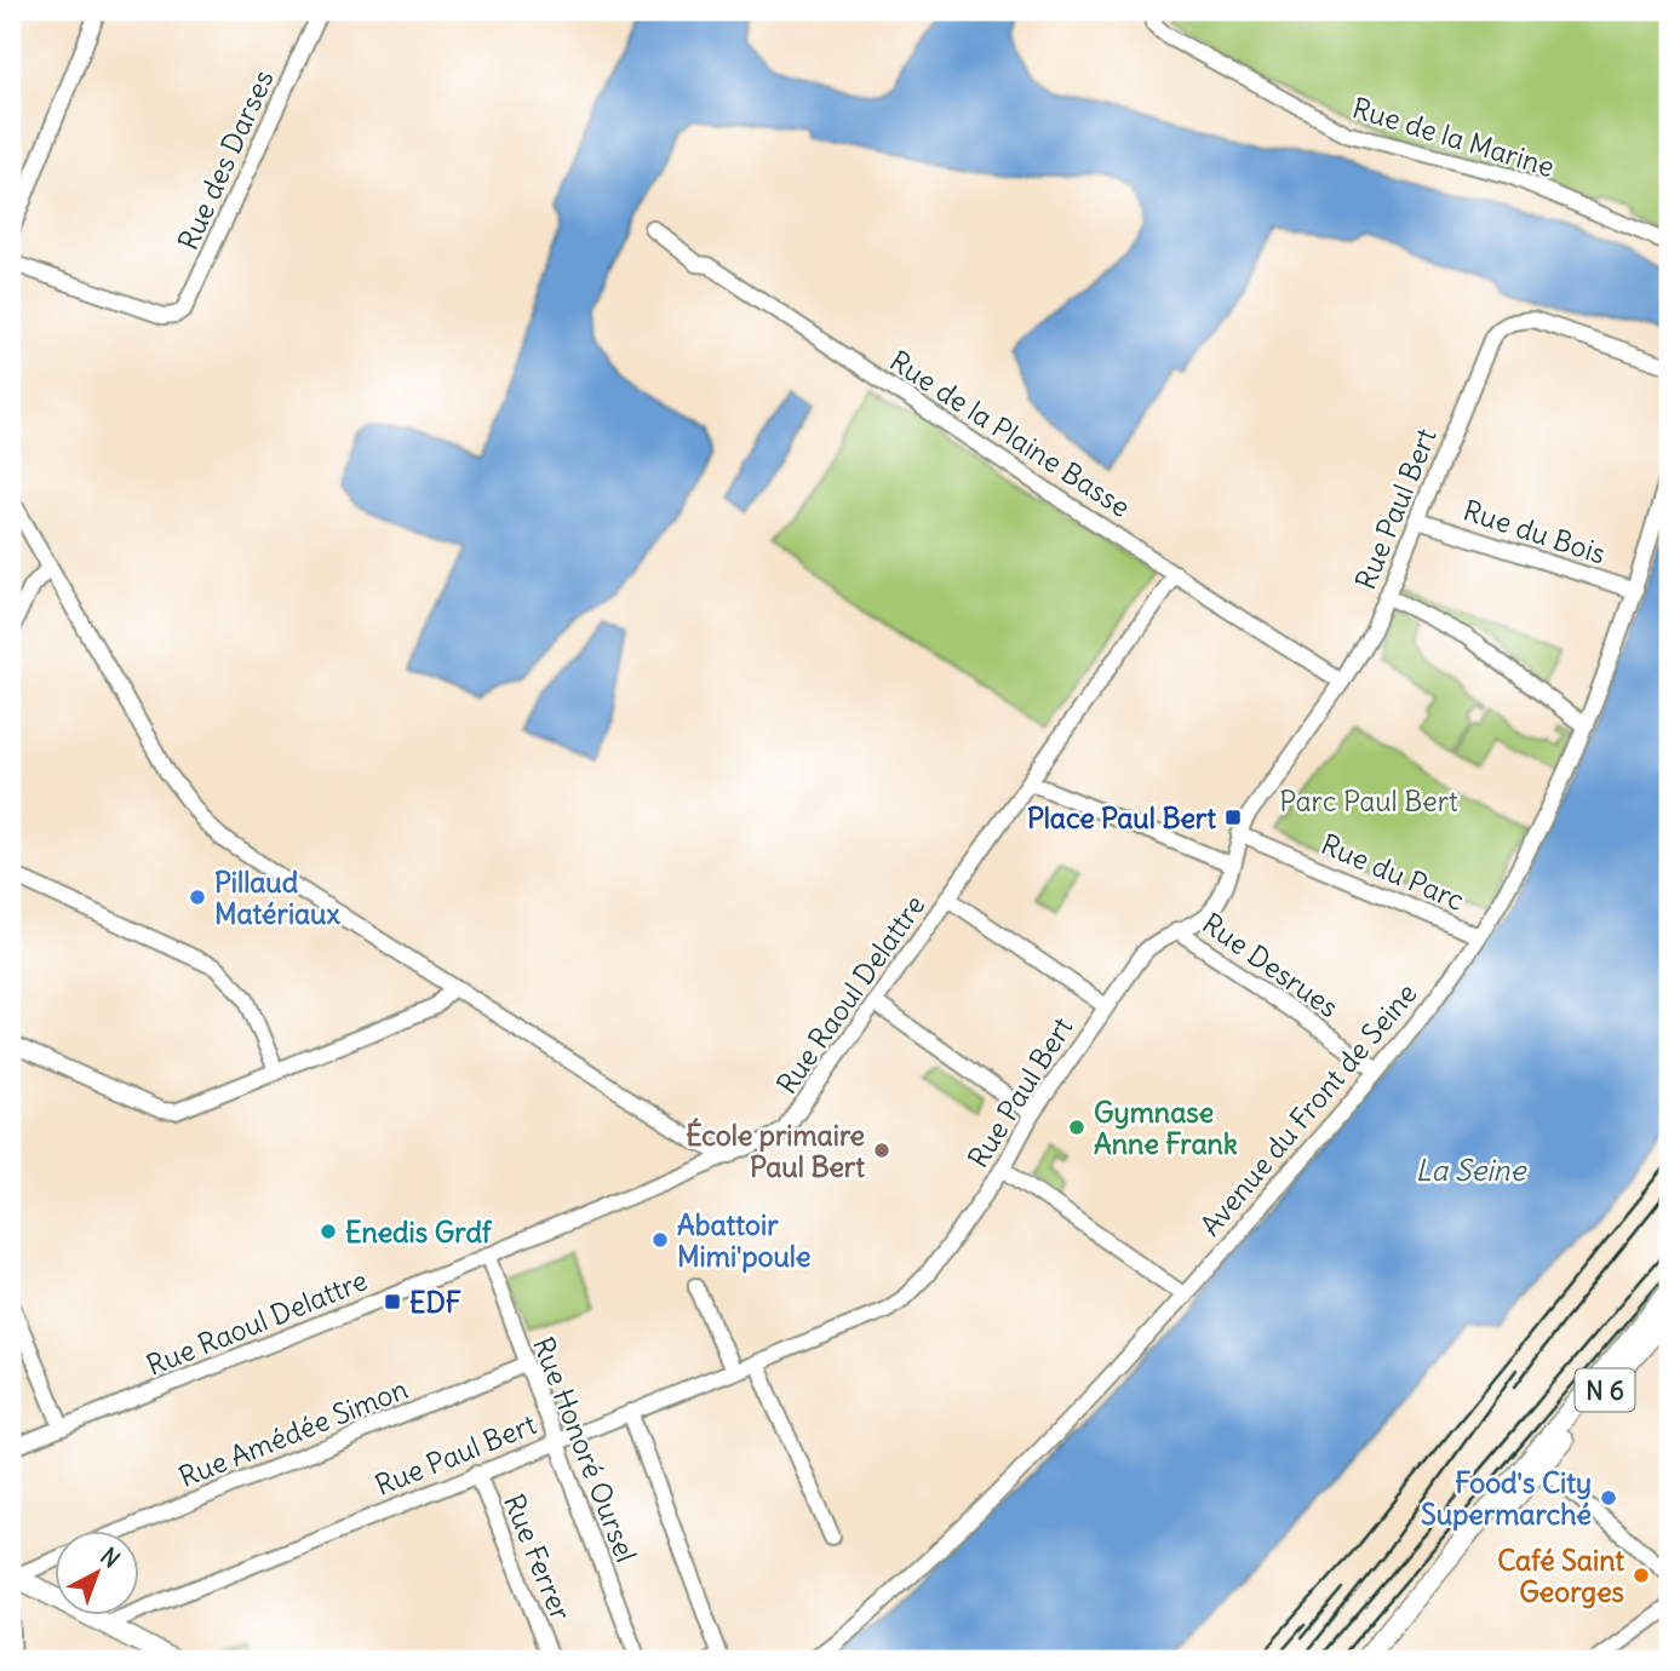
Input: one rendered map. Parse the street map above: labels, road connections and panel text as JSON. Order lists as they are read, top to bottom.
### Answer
{
  "streets": {
    "main road": ["N 6"],
    "street": [
      "Rue de la Marine",
      "Rue des Darses",
      "Rue de la Plaine Basse",
      "Rue Paul Bert",
      "Rue du Bois",
      "Rue du Parc",
      "Rue Desrues",
      "Rue Raoul Delattre",
      "Avenue du Front de Seine",
      "Rue Amédée Simon",
      "Rue Honoré Oursel",
      "Rue Ferrer"
    ]
  },
  "crossings": [
    ["Rue de la Plaine Basse", "Rue Paul Bert"],
    ["Rue de la Plaine Basse", "Rue Raoul Delattre"],
    ["Rue Paul Bert", "Rue du Bois"],
    ["Rue Paul Bert", "Rue du Parc"],
    ["Rue Paul Bert", "Rue Desrues"],
    ["Rue Paul Bert", "Rue Honoré Oursel"],
    ["Rue Paul Bert", "Rue Ferrer"],
    ["Rue du Bois", "Avenue du Front de Seine"],
    ["Rue du Parc", "Avenue du Front de Seine"],
    ["Rue Desrues", "Avenue du Front de Seine"],
    ["Rue Raoul Delattre", "Rue Honoré Oursel"],
    ["Rue Amédée Simon", "Rue Honoré Oursel"]
  ],
  "water": ["La Seine"],
  "parks": ["Parc Paul Bert"],
  "places": {
    "transit": ["Place Paul Bert", "EDF"],
    "other": [
      "Pillaud Matériaux",
      "Gymnase Anne Frank",
      "École primaire Paul Bert",
      "Enedis Grdf",
      "Abattoir Mimi'poule",
      "Food's City Supermarché",
      "Café Saint Georges"
    ]
  },
  "north": "top right"
}
